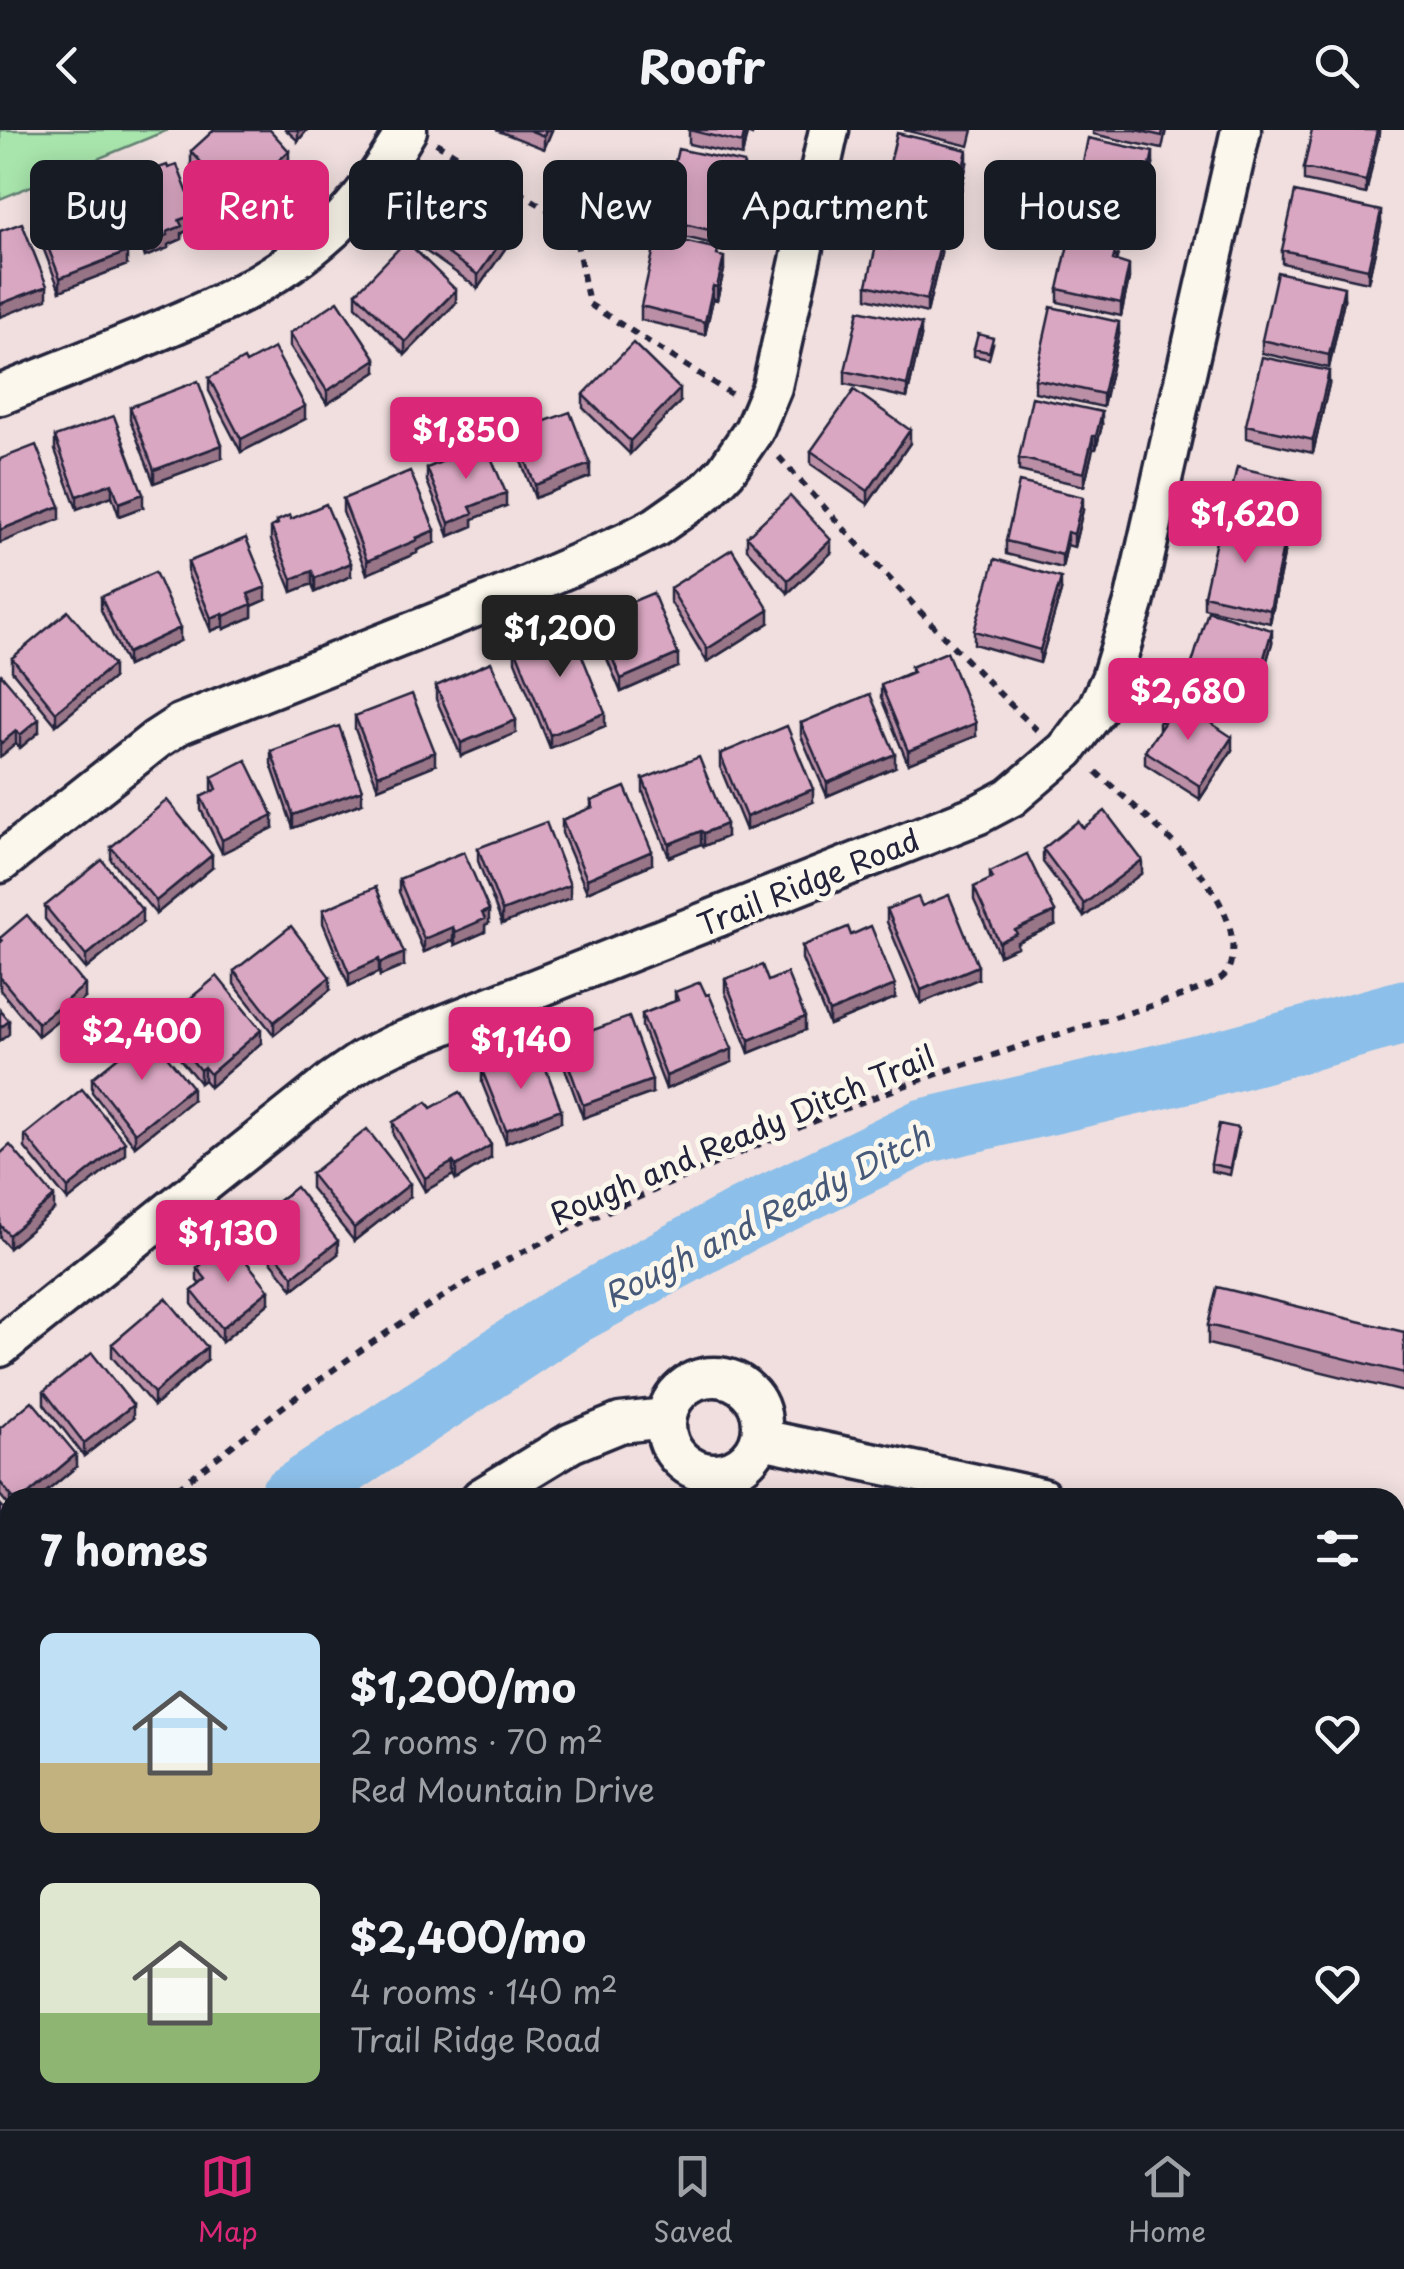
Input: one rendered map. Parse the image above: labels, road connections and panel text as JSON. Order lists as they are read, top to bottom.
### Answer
{
  "streets": {
    "street": ["Trail Ridge Road"],
    "path": ["Rough and Ready Ditch Trail"]
  },
  "crossings": [
    ["Trail Ridge Road", "Rough and Ready Ditch Trail"]
  ],
  "water": ["Rough and Ready Ditch"],
  "page": {
    "header": "Roofr",
    "chip": [
      "Buy",
      "Rent",
      "Filters",
      "New",
      "Apartment",
      "House"
    ],
    "price": [
      "$1,850",
      "$1,620",
      "$1,200",
      "$2,680",
      "$2,400",
      "$1,140",
      "$1,130"
    ],
    "heading": "7 homes",
    "list": [
      {
        "name": "$1,200/mo",
        "note": "2 rooms · 70 m² · Red Mountain Drive"
      },
      {
        "name": "$2,400/mo",
        "note": "4 rooms · 140 m² · Trail Ridge Road"
      }
    ],
    "tabs": ["Map", "Saved", "Home"]
  }
}
